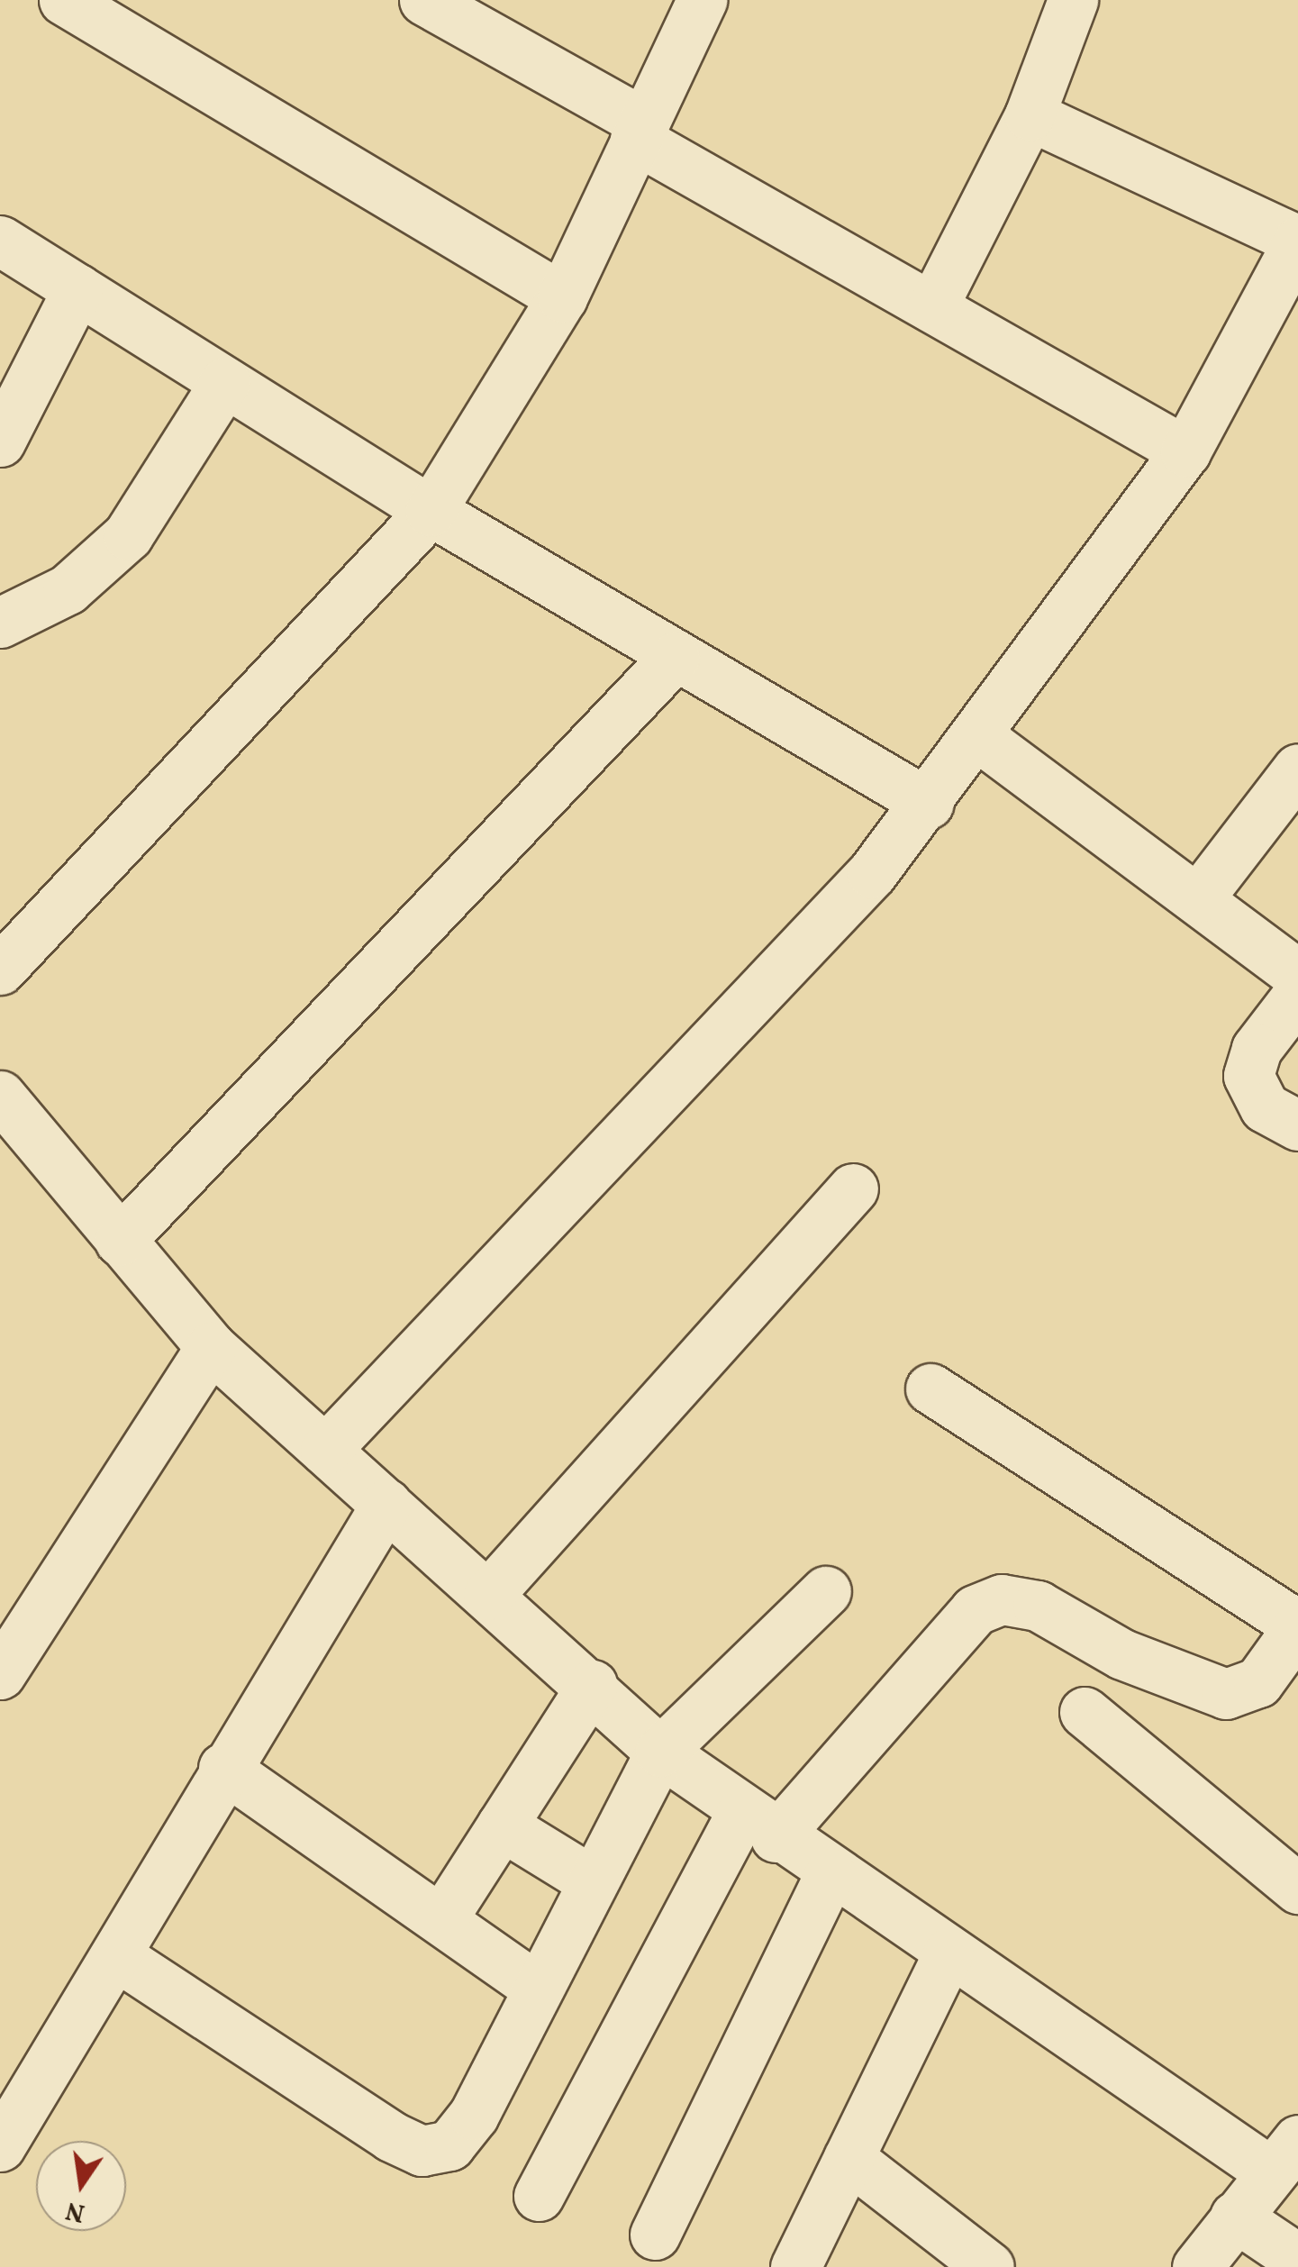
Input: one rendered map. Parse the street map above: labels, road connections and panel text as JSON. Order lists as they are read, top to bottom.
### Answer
{
  "north": "bottom"
}
